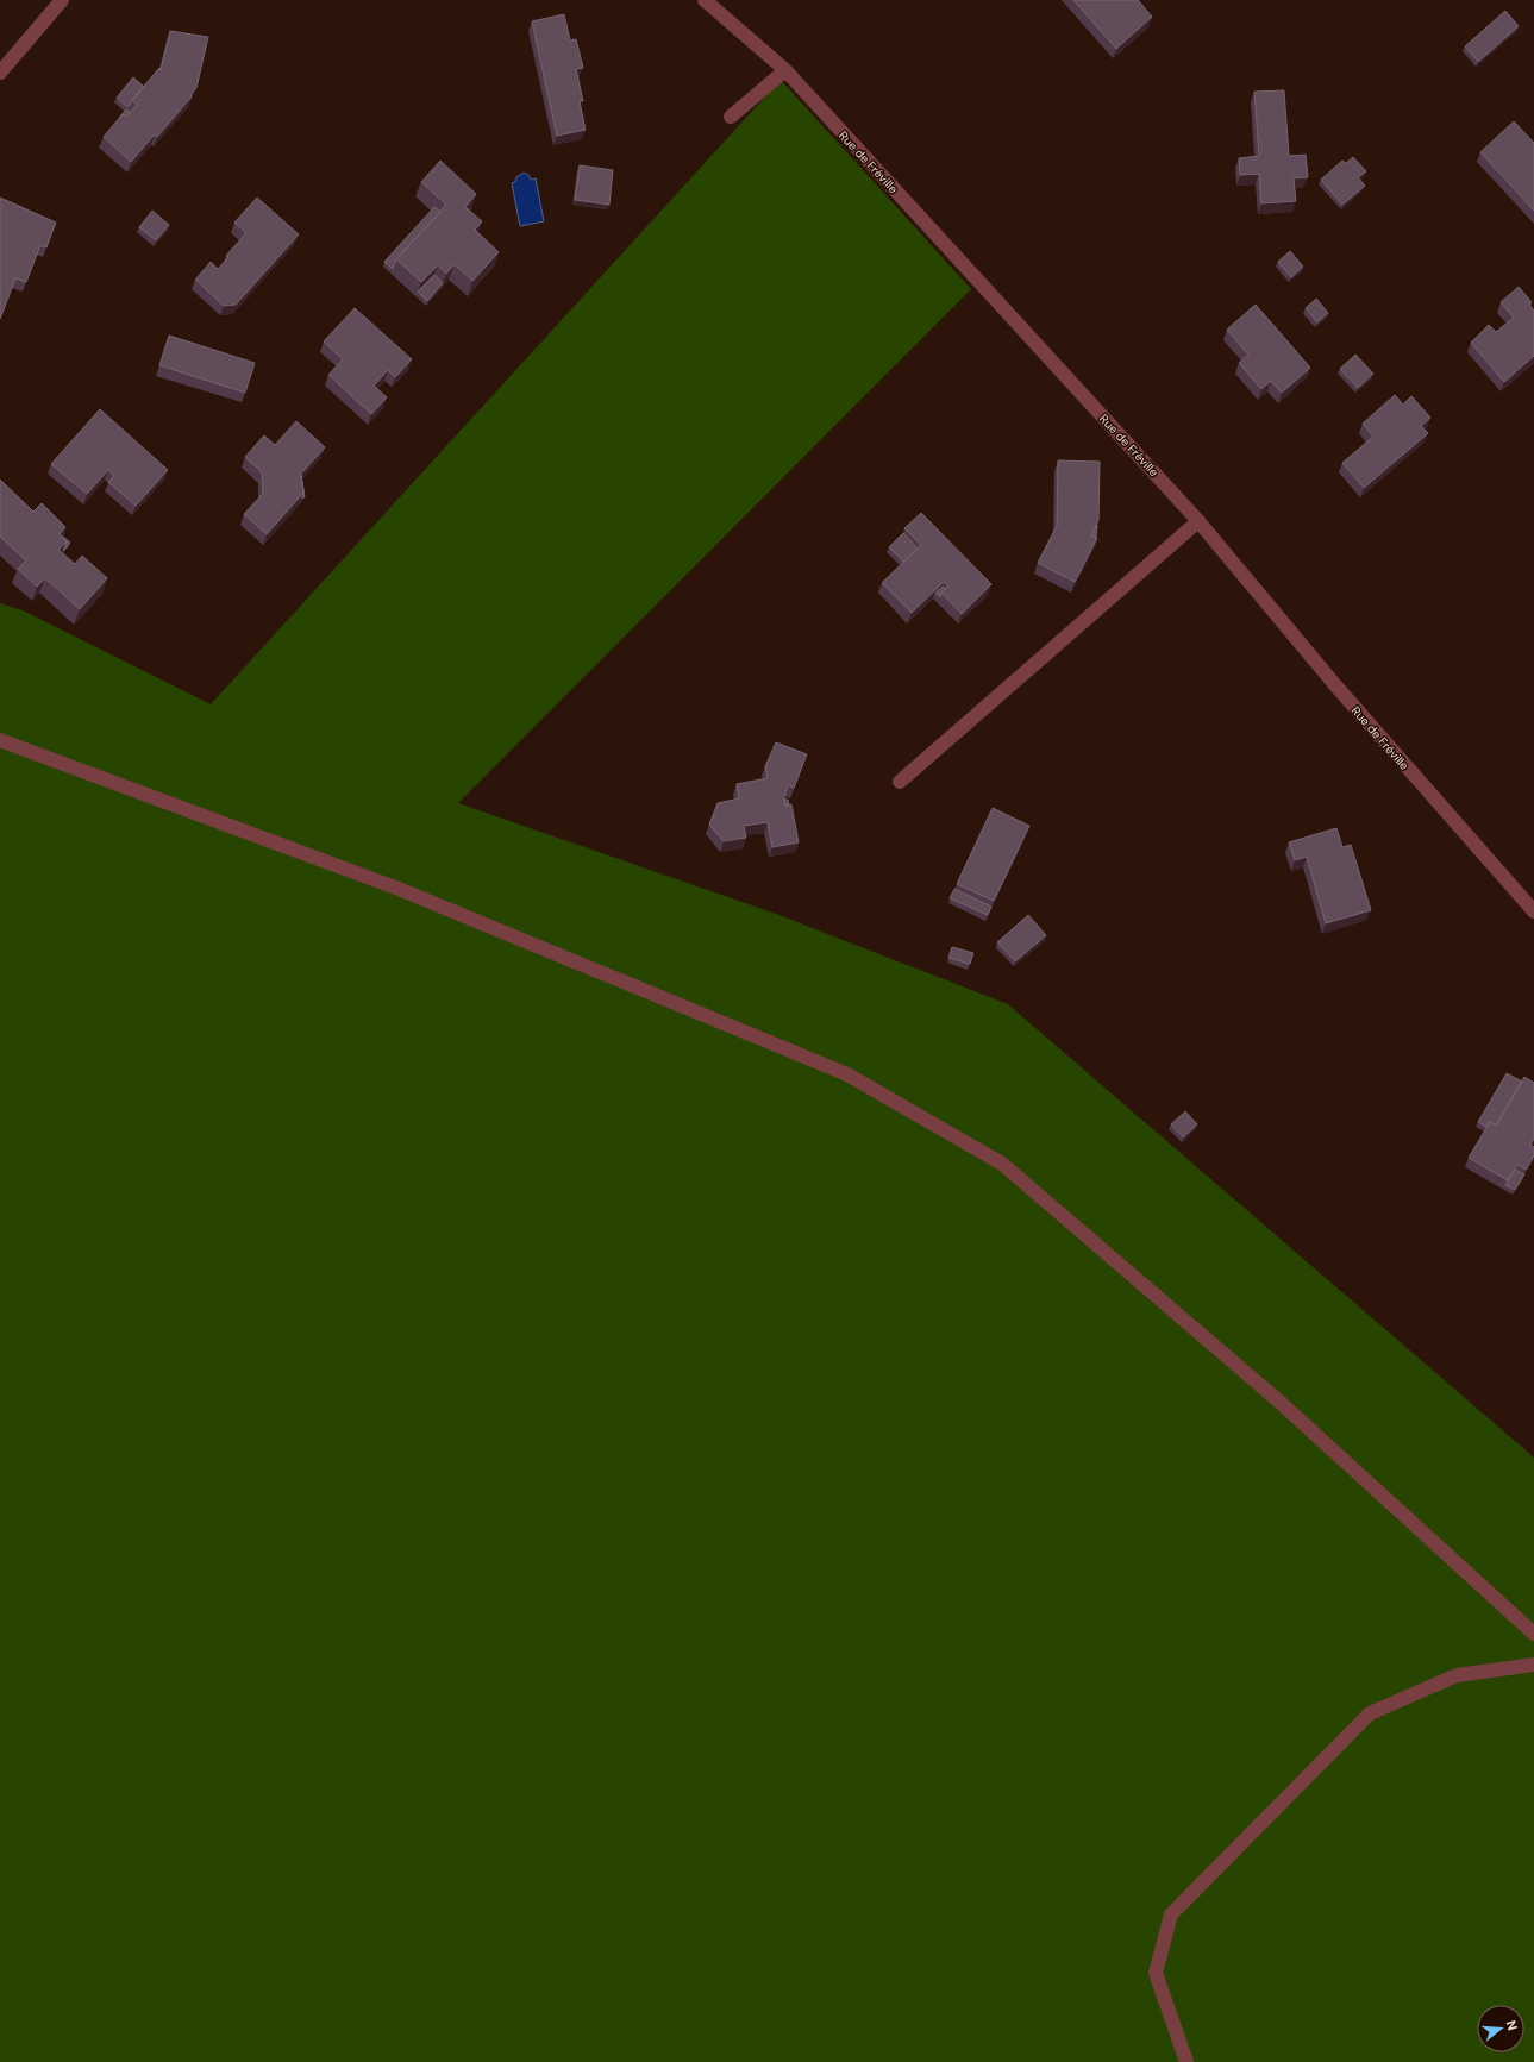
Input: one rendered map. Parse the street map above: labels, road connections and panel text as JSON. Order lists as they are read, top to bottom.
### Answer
{
  "streets": {
    "street": ["Rue de Fréville"]
  },
  "north": "right"
}
